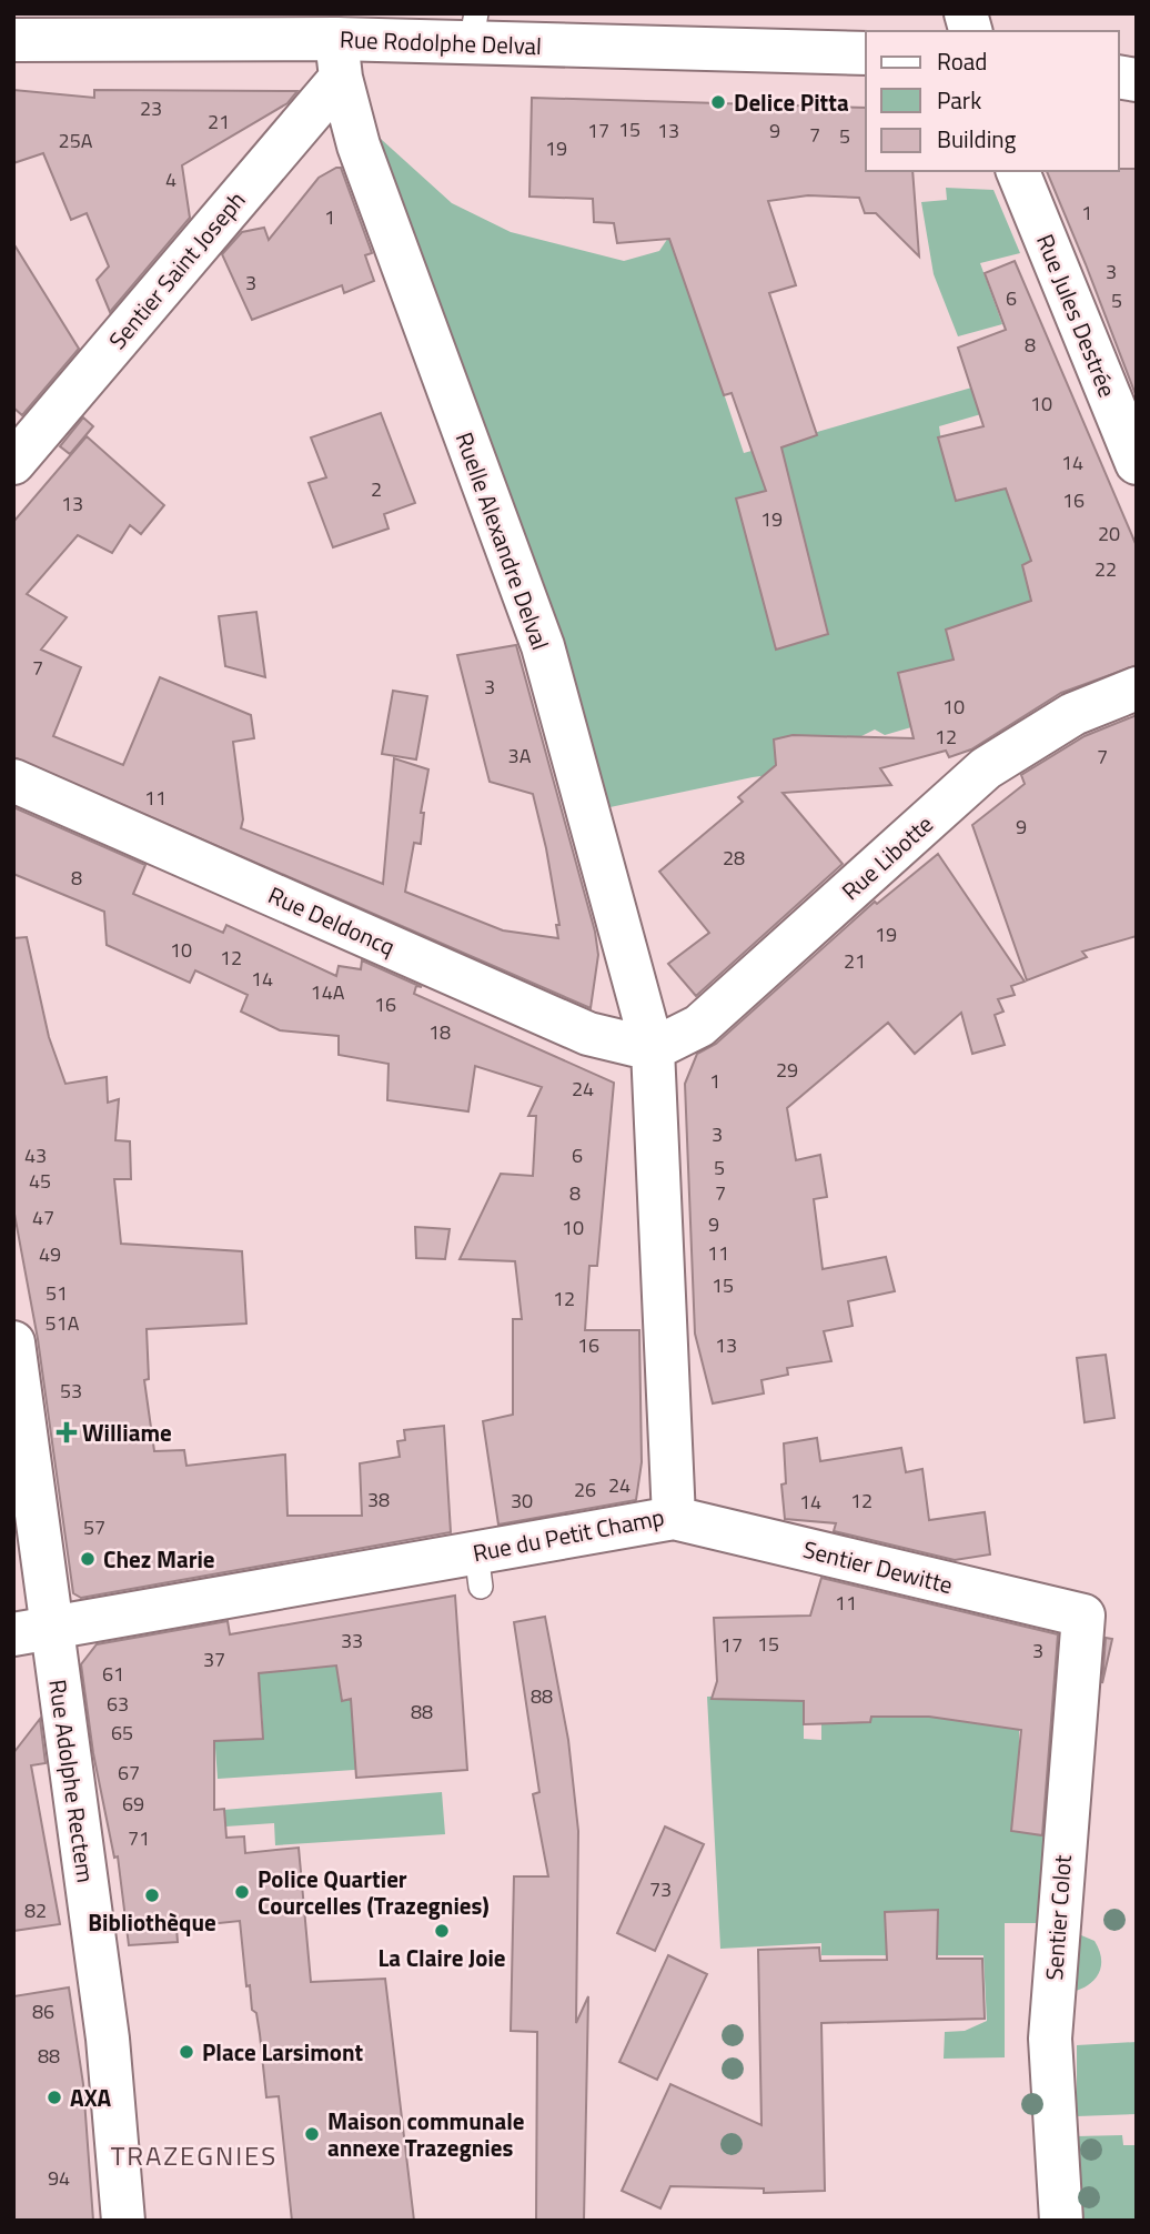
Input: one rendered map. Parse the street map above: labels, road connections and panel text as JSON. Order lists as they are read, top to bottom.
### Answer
{
  "streets": {
    "street": [
      "Rue Rodolphe Delval",
      "Sentier Saint Joseph",
      "Rue Jules Destrée",
      "Ruelle Alexandre Delval",
      "Rue Libotte",
      "Rue Deldoncq",
      "Rue du Petit Champ",
      "Sentier Dewitte",
      "Rue Adolphe Rectem",
      "Sentier Colot"
    ]
  },
  "crossings": [
    ["Rue Rodolphe Delval", "Sentier Saint Joseph"],
    ["Rue Rodolphe Delval", "Ruelle Alexandre Delval"],
    ["Sentier Saint Joseph", "Ruelle Alexandre Delval"],
    ["Ruelle Alexandre Delval", "Rue Libotte"],
    ["Ruelle Alexandre Delval", "Rue Deldoncq"],
    ["Ruelle Alexandre Delval", "Rue du Petit Champ"],
    ["Rue Libotte", "Rue Deldoncq"],
    ["Rue Libotte", "Rue du Petit Champ"],
    ["Rue Deldoncq", "Rue du Petit Champ"],
    ["Rue du Petit Champ", "Sentier Dewitte"],
    ["Rue du Petit Champ", "Rue Adolphe Rectem"],
    ["Sentier Dewitte", "Sentier Colot"]
  ],
  "districts": ["TRAZEGNIES"],
  "places": {
    "other": [
      "Delice Pitta",
      "Chez Marie",
      "Police Quartier Courcelles (Trazegnies)",
      "Bibliothèque",
      "La Claire Joie",
      "Place Larsimont",
      "AXA",
      "Maison communale annexe Trazegnies"
    ],
    "health": ["Williame"]
  },
  "house_numbers": [
    "23",
    "21",
    "15",
    "17",
    "13",
    "9",
    "7",
    "5",
    "25A",
    "19",
    "4",
    "1",
    "1",
    "3",
    "3",
    "6",
    "5",
    "8",
    "10",
    "14",
    "2",
    "16",
    "13",
    "19",
    "20",
    "22",
    "7",
    "3",
    "10",
    "12",
    "3A",
    "7",
    "11",
    "9",
    "28",
    "8",
    "19",
    "10",
    "12",
    "21",
    "14",
    "14A",
    "16",
    "18",
    "29",
    "1",
    "24",
    "3",
    "43",
    "6",
    "5",
    "45",
    "8",
    "7",
    "47",
    "9",
    "10",
    "11",
    "49",
    "15",
    "51",
    "12",
    "51A",
    "16",
    "13",
    "53",
    "24",
    "26",
    "38",
    "30",
    "12",
    "14",
    "57",
    "11",
    "33",
    "15",
    "17",
    "3",
    "37",
    "61",
    "88",
    "63",
    "88",
    "65",
    "67",
    "69",
    "71",
    "73",
    "82",
    "86",
    "88",
    "94"
  ],
  "legend": ["Road", "Park", "Building"]
}
